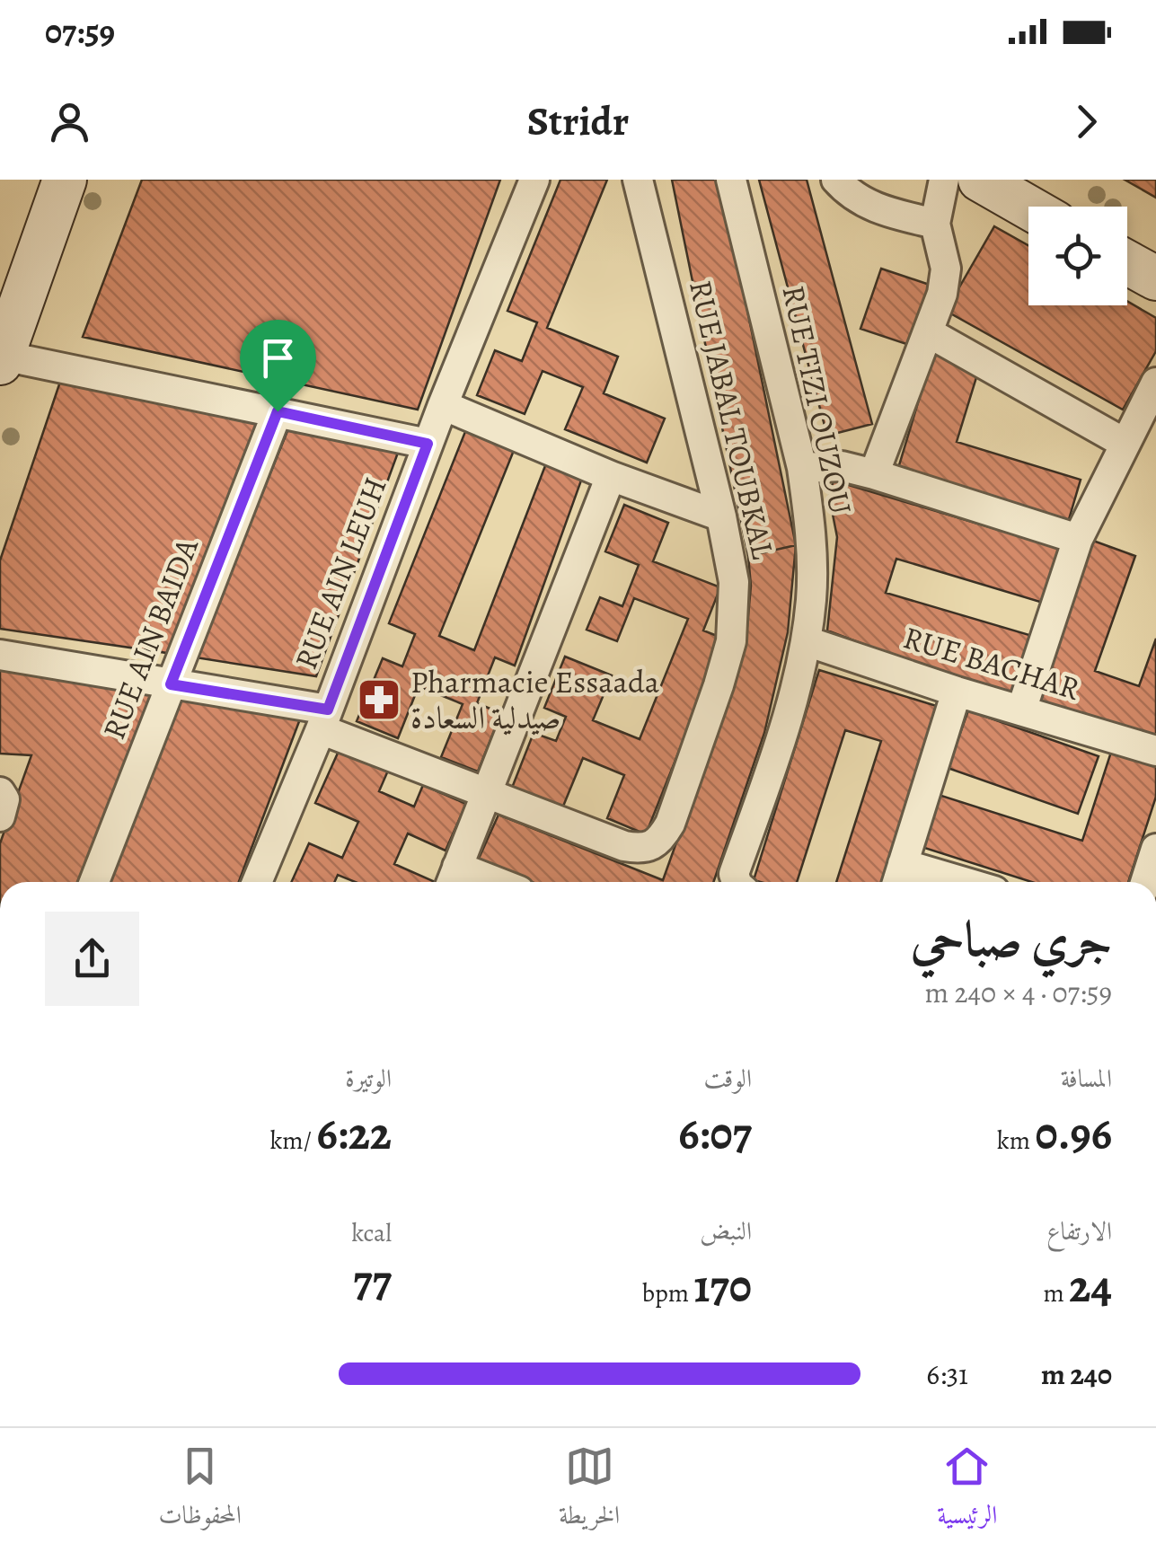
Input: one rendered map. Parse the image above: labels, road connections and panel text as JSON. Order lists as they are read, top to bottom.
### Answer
{
  "streets": {
    "street": [
      "RUE TIZI OUZOU",
      "RUE JABAL TOUBKAL",
      "RUE AIN LEUH",
      "RUE AIN BAIDA",
      "RUE BACHAR"
    ]
  },
  "crossings": [
    ["RUE TIZI OUZOU", "RUE BACHAR"],
    ["RUE JABAL TOUBKAL", "RUE AIN LEUH"],
    ["RUE JABAL TOUBKAL", "RUE AIN BAIDA"]
  ],
  "places": {
    "pharmacy": ["Pharmacie Essaada صيدلية السعادة"]
  },
  "page": {
    "status": "07:59",
    "header": "Stridr",
    "heading": ["جري صباحي", "07:59 · 4 × 240 m"],
    "stats": [
      ["المسافة", "0.96 km"],
      ["الوقت", "6:07"],
      ["الوتيرة", "6:22 /km"],
      ["الارتفاع", "24 m"],
      ["النبض", "170 bpm"],
      ["kcal", "77"]
    ],
    "list": [
      {
        "name": "240 m",
        "note": "6:31"
      }
    ],
    "tabs": ["الرئيسية", "الخريطة", "المحفوظات"]
  }
}
